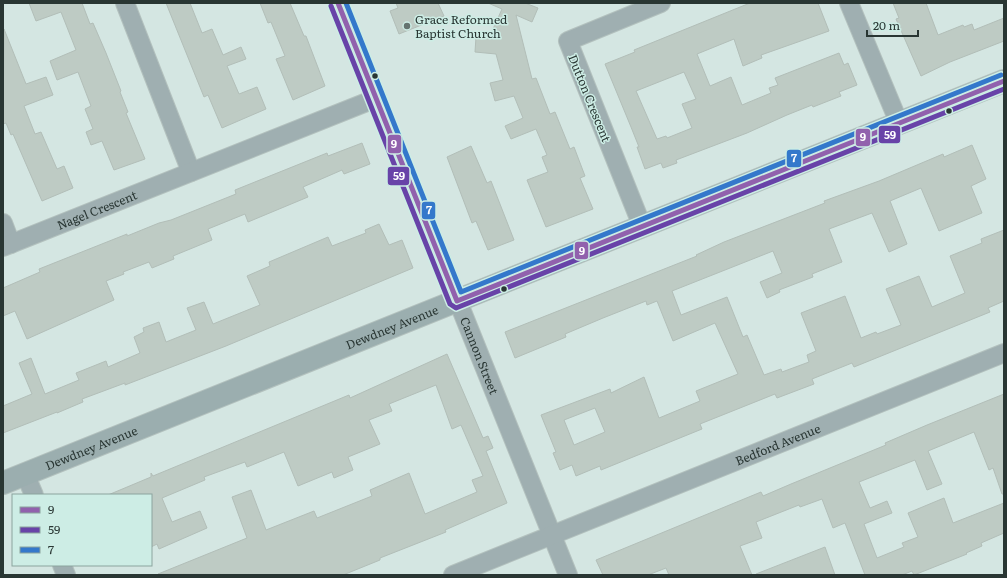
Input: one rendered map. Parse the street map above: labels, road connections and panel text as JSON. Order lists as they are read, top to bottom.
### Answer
{
  "streets": {
    "street": [
      "Dutton Crescent",
      "Nagel Crescent",
      "Dewdney Avenue",
      "Cannon Street",
      "Bedford Avenue"
    ]
  },
  "crossings": [
    ["Dutton Crescent", "Dewdney Avenue"],
    ["Nagel Crescent", "Cannon Street"],
    ["Dewdney Avenue", "Cannon Street"],
    ["Cannon Street", "Bedford Avenue"]
  ],
  "places": ["Grace Reformed Baptist Church"],
  "lines": ["transit line 9", "transit line 7", "transit line 59"],
  "legend": ["9", "59", "7"],
  "scale_bar": "20 m"
}
